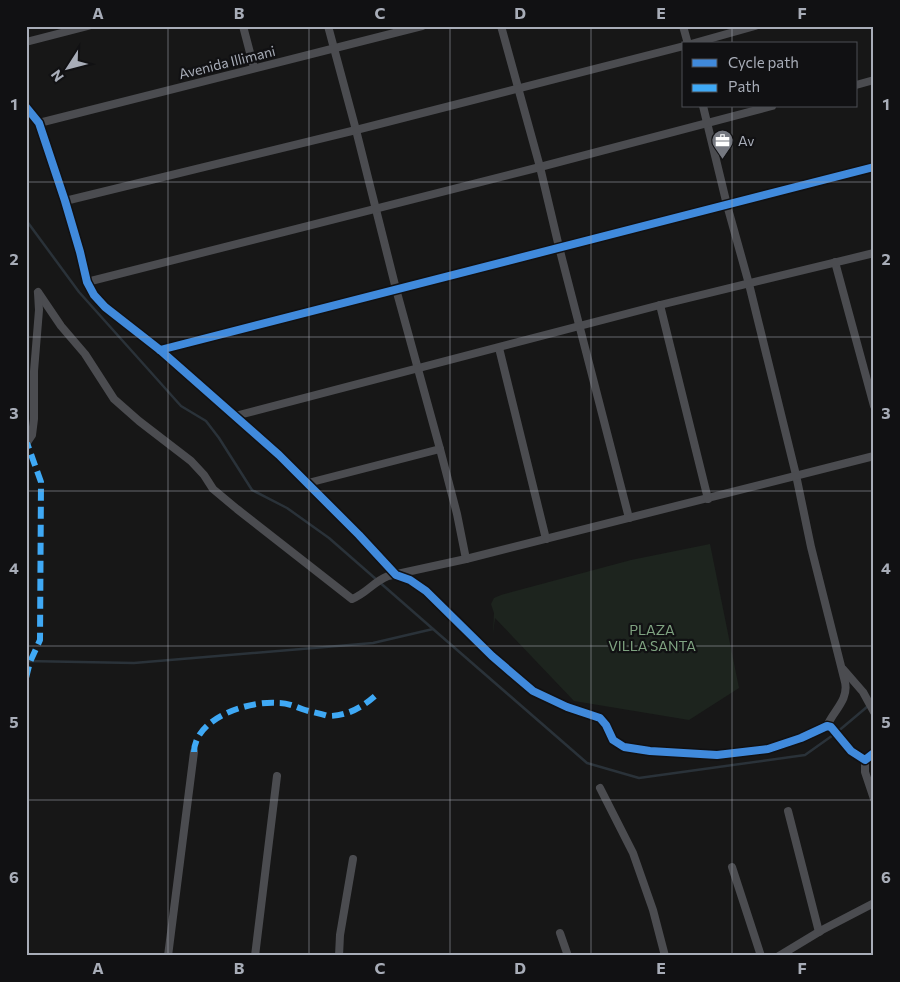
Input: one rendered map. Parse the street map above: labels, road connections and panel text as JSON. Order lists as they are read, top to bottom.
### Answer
{
  "streets": {
    "street": ["Avenida Illimani"]
  },
  "parks": ["PLAZA VILLA SANTA"],
  "places": {
    "office": ["Av"]
  },
  "legend": ["Cycle path", "Path"],
  "north": "bottom left",
  "grid": {
    "columns": [
      "A",
      "B",
      "C",
      "D",
      "E",
      "F"
    ],
    "rows": [
      "1",
      "2",
      "3",
      "4",
      "5",
      "6"
    ]
  }
}
